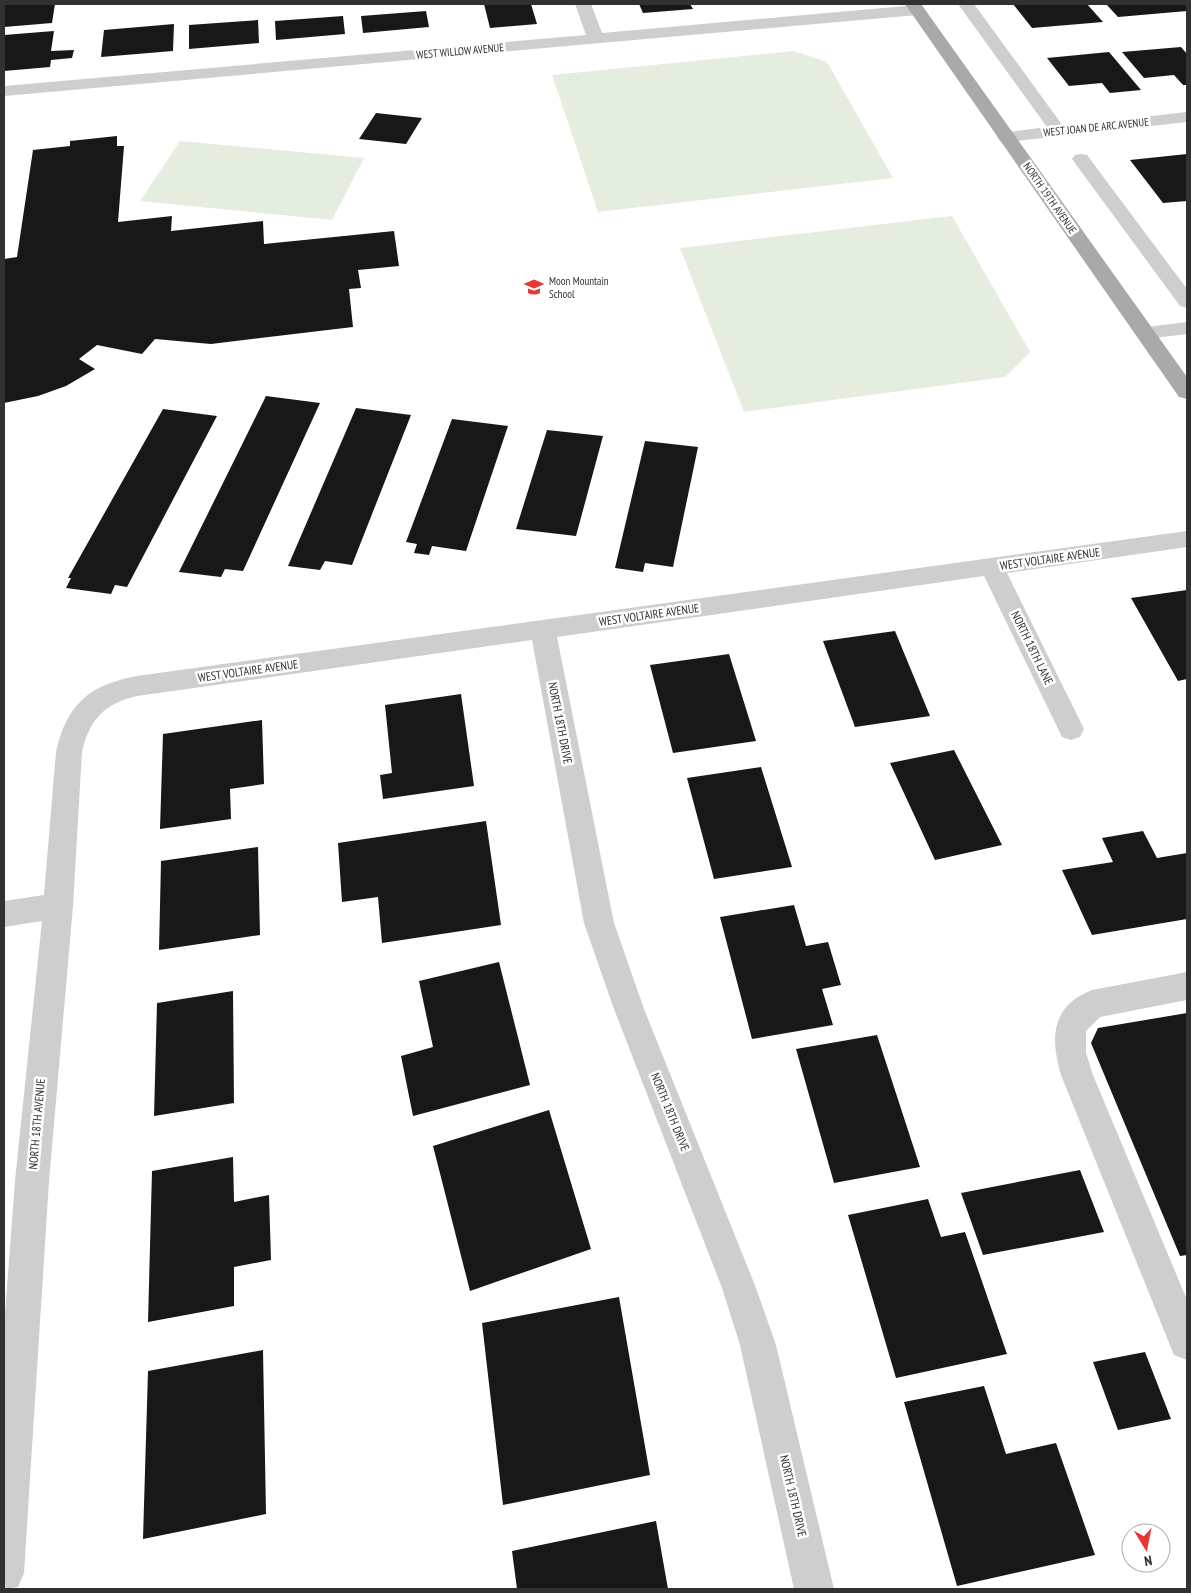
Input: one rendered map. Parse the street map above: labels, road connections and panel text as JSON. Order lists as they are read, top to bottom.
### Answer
{
  "streets": {
    "main road": ["NORTH 19TH AVENUE"],
    "street": [
      "WEST WILLOW AVENUE",
      "WEST JOAN DE ARC AVENUE",
      "WEST VOLTAIRE AVENUE",
      "NORTH 18TH LANE",
      "NORTH 18TH DRIVE",
      "NORTH 18TH AVENUE"
    ]
  },
  "crossings": [
    ["WEST WILLOW AVENUE", "NORTH 19TH AVENUE"],
    ["WEST JOAN DE ARC AVENUE", "NORTH 19TH AVENUE"],
    ["WEST VOLTAIRE AVENUE", "NORTH 18TH LANE"],
    ["WEST VOLTAIRE AVENUE", "NORTH 18TH DRIVE"],
    ["WEST VOLTAIRE AVENUE", "NORTH 18TH AVENUE"]
  ],
  "places": {
    "school or university": ["Moon Mountain School"]
  },
  "north": "bottom"
}
